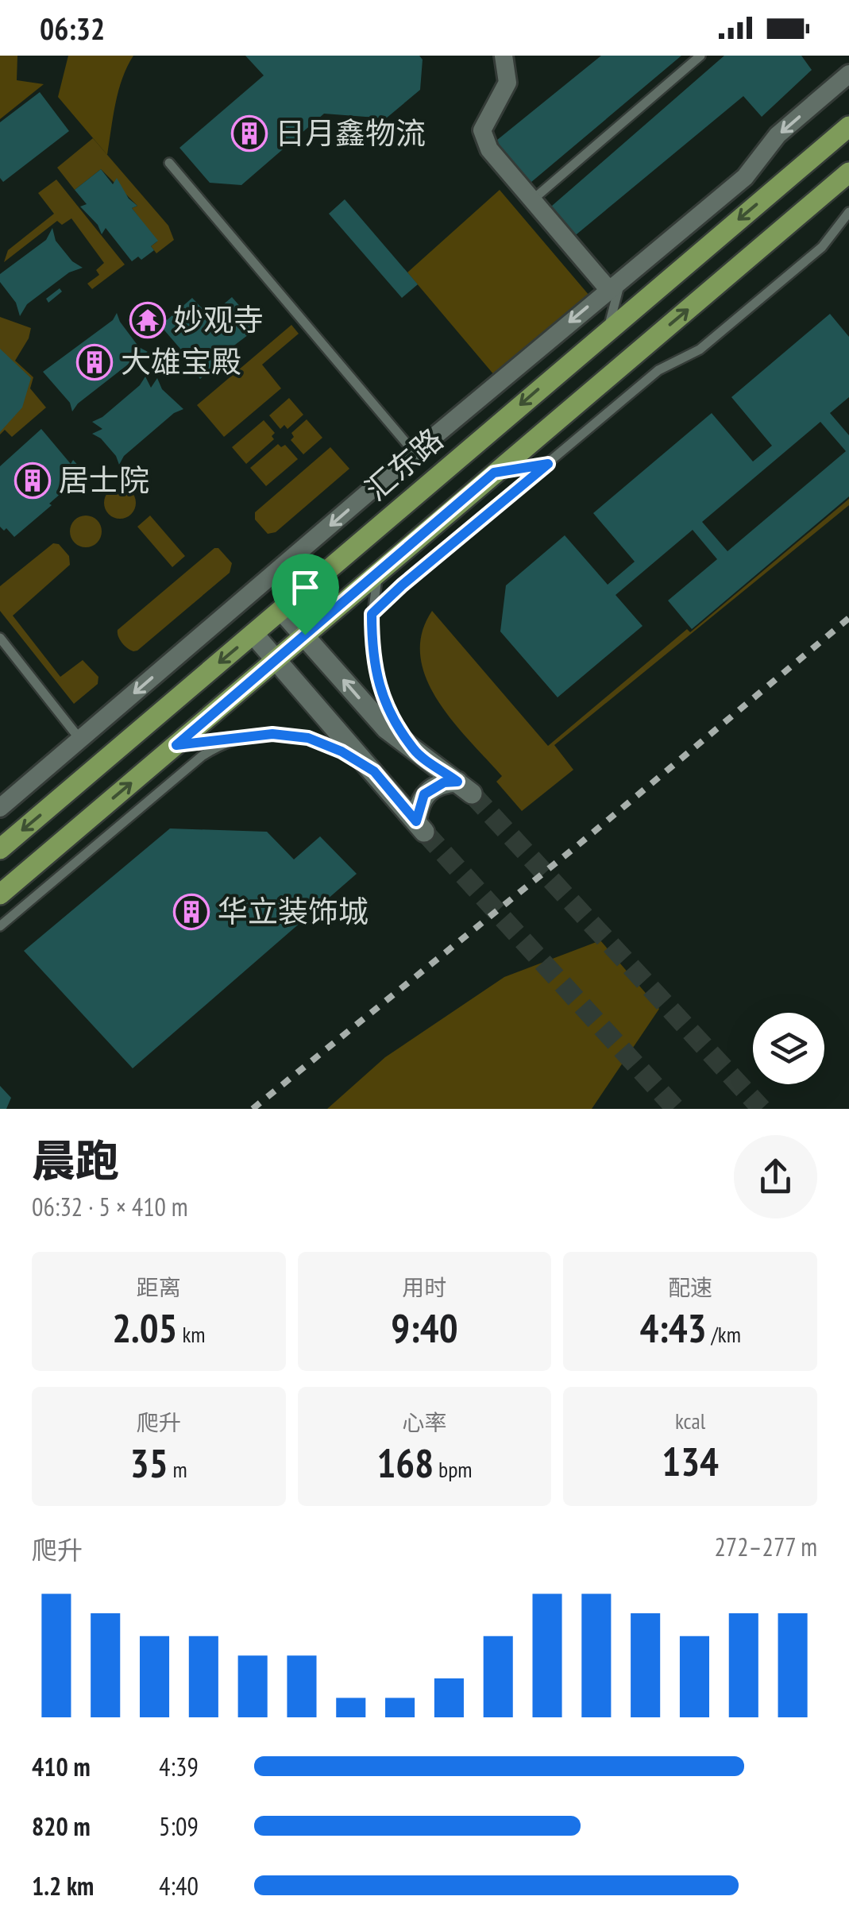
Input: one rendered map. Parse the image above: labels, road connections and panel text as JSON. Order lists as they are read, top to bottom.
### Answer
{
  "streets": {
    "main road": ["汇东路"]
  },
  "places": {
    "building": [
      "日月鑫物流",
      "大雄宝殿",
      "居士院",
      "华立装饰城"
    ],
    "temple": ["妙观寺"]
  },
  "page": {
    "status": "06:32",
    "heading": ["晨跑", "06:32 · 5 × 410 m"],
    "stats": [
      ["距离", "2.05 km"],
      ["用时", "9:40"],
      ["配速", "4:43 /km"],
      ["爬升", "35 m"],
      ["心率", "168 bpm"],
      ["kcal", "134"]
    ],
    "chart": ["爬升", "272–277 m"],
    "list": [
      {
        "name": "410 m",
        "note": "4:39"
      },
      {
        "name": "820 m",
        "note": "5:09"
      },
      {
        "name": "1.2 km",
        "note": "4:40"
      }
    ]
  }
}
